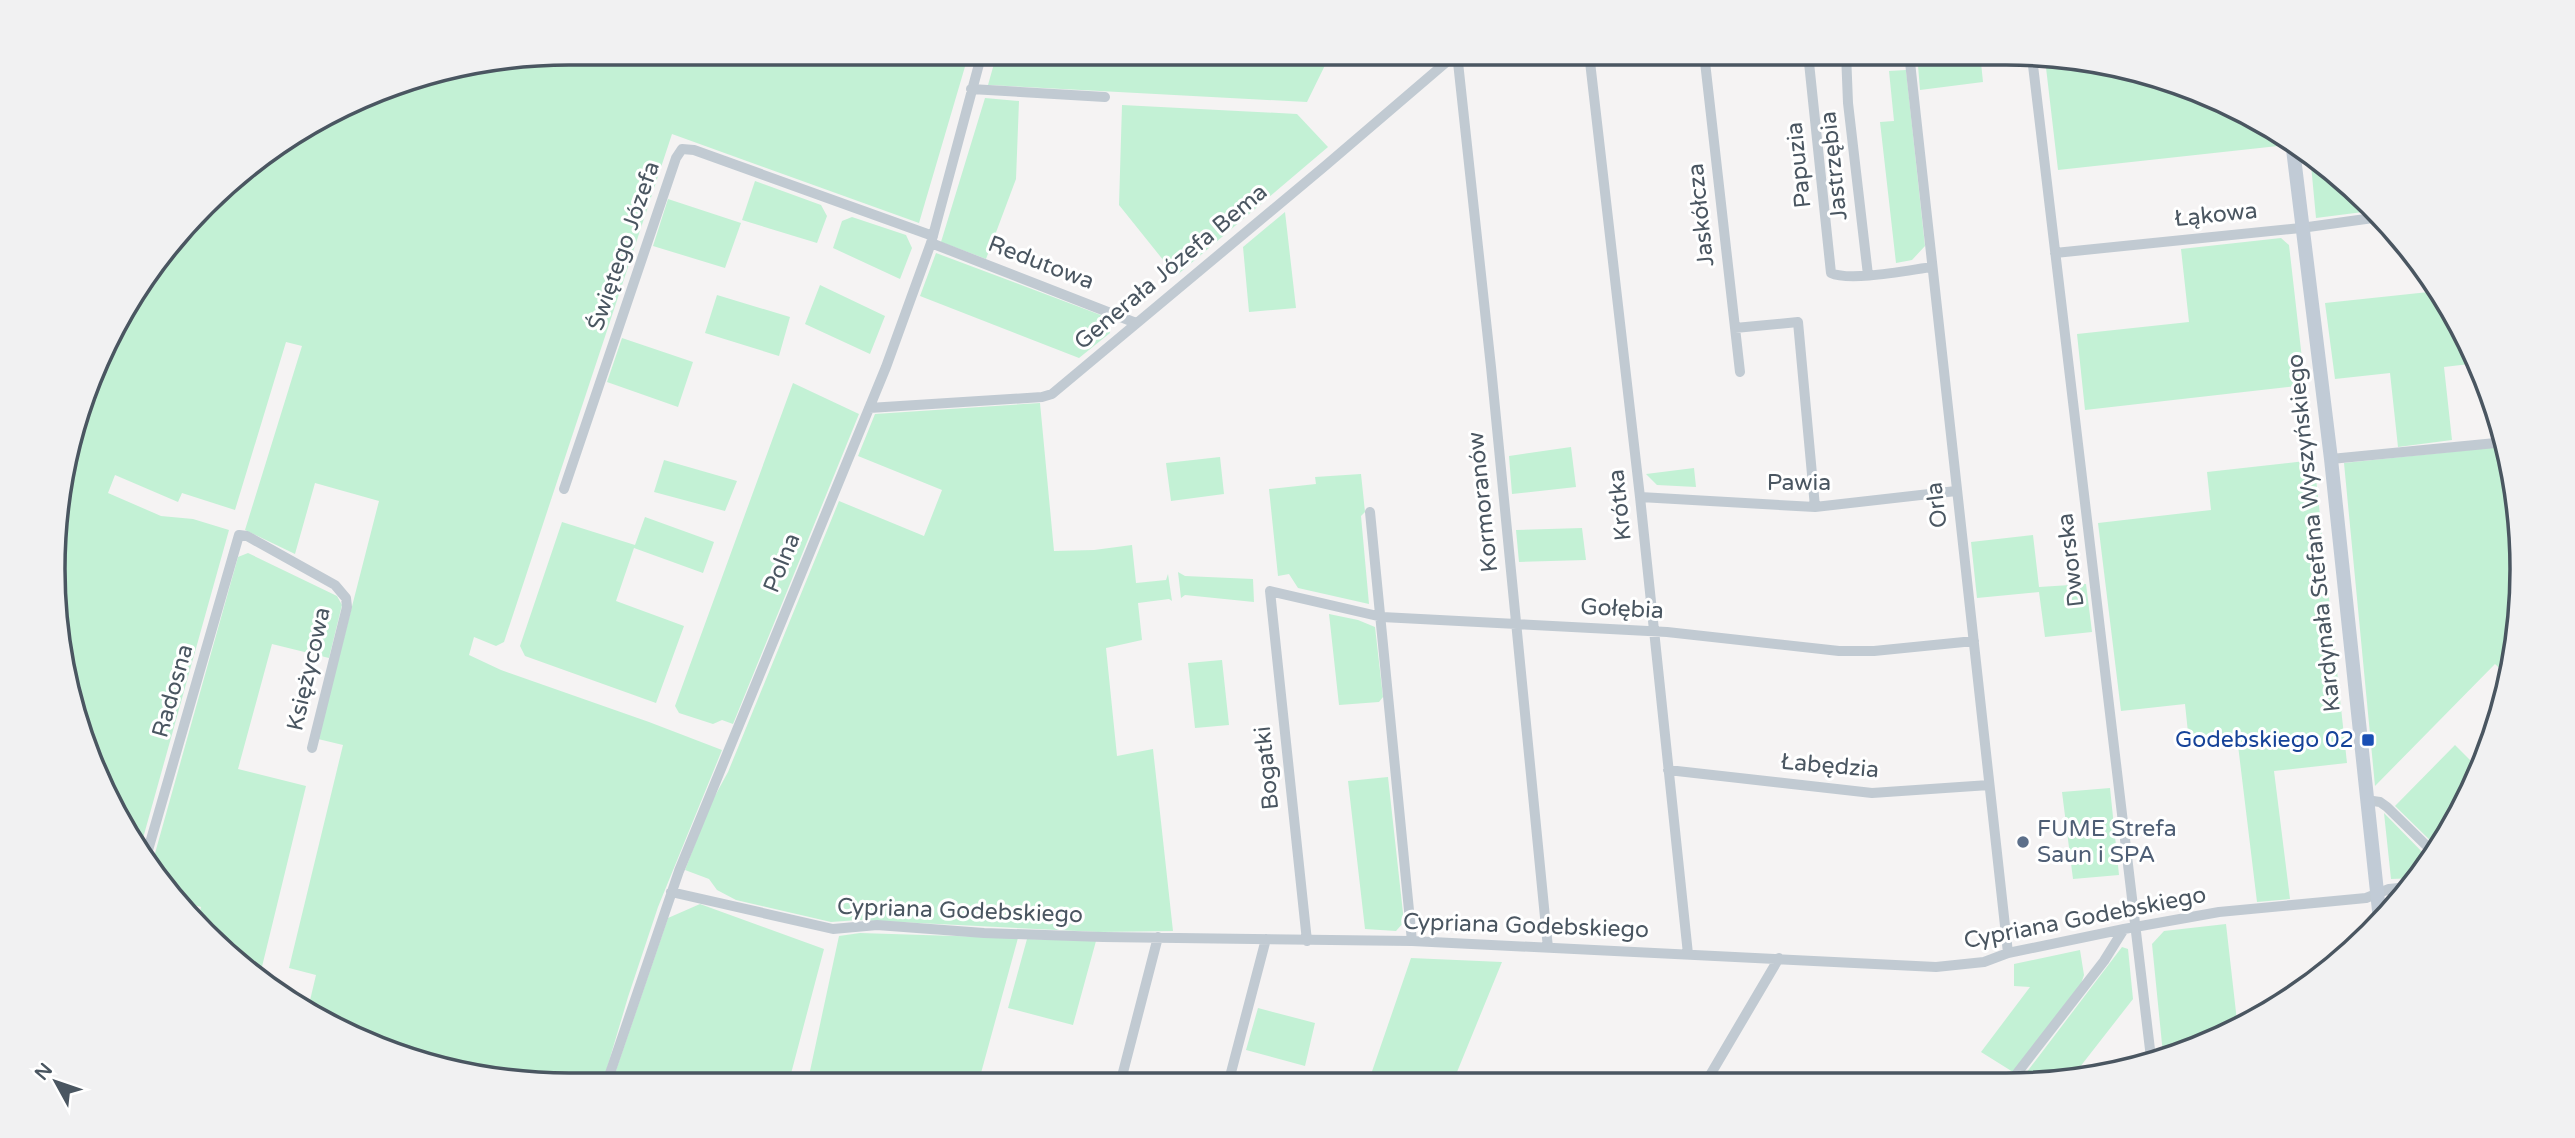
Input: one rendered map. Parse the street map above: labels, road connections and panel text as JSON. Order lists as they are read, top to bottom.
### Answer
{
  "streets": {
    "main road": ["Kardynała Stefana Wyszyńskiego"],
    "street": [
      "Papuzia",
      "Jastrzębia",
      "Jaskółcza",
      "Łąkowa",
      "Świętego Józefa",
      "Redutowa",
      "Generała Józefa Bema",
      "Pawia",
      "Kormoranów",
      "Krótka",
      "Orla",
      "Dworska",
      "Polna",
      "Gołębia",
      "Księżycowa",
      "Radosna",
      "Łabędzia",
      "Bogatki",
      "Cypriana Godebskiego"
    ]
  },
  "crossings": [
    ["Papuzia", "Jastrzębia"],
    ["Łąkowa", "Kardynała Stefana Wyszyńskiego"],
    ["Łąkowa", "Dworska"],
    ["Świętego Józefa", "Redutowa"],
    ["Świętego Józefa", "Polna"],
    ["Redutowa", "Generała Józefa Bema"],
    ["Redutowa", "Polna"],
    ["Generała Józefa Bema", "Polna"],
    ["Pawia", "Krótka"],
    ["Pawia", "Orla"],
    ["Kormoranów", "Gołębia"],
    ["Kormoranów", "Cypriana Godebskiego"],
    ["Krótka", "Gołębia"],
    ["Krótka", "Łabędzia"],
    ["Krótka", "Cypriana Godebskiego"],
    ["Orla", "Gołębia"],
    ["Orla", "Łabędzia"],
    ["Orla", "Cypriana Godebskiego"],
    ["Kardynała Stefana Wyszyńskiego", "Cypriana Godebskiego"],
    ["Dworska", "Cypriana Godebskiego"],
    ["Polna", "Cypriana Godebskiego"],
    ["Gołębia", "Bogatki"],
    ["Księżycowa", "Radosna"],
    ["Bogatki", "Cypriana Godebskiego"]
  ],
  "places": {
    "transit": ["Godebskiego 02"],
    "other": ["FUME Strefa Saun i SPA"]
  },
  "north": "top left"
}
